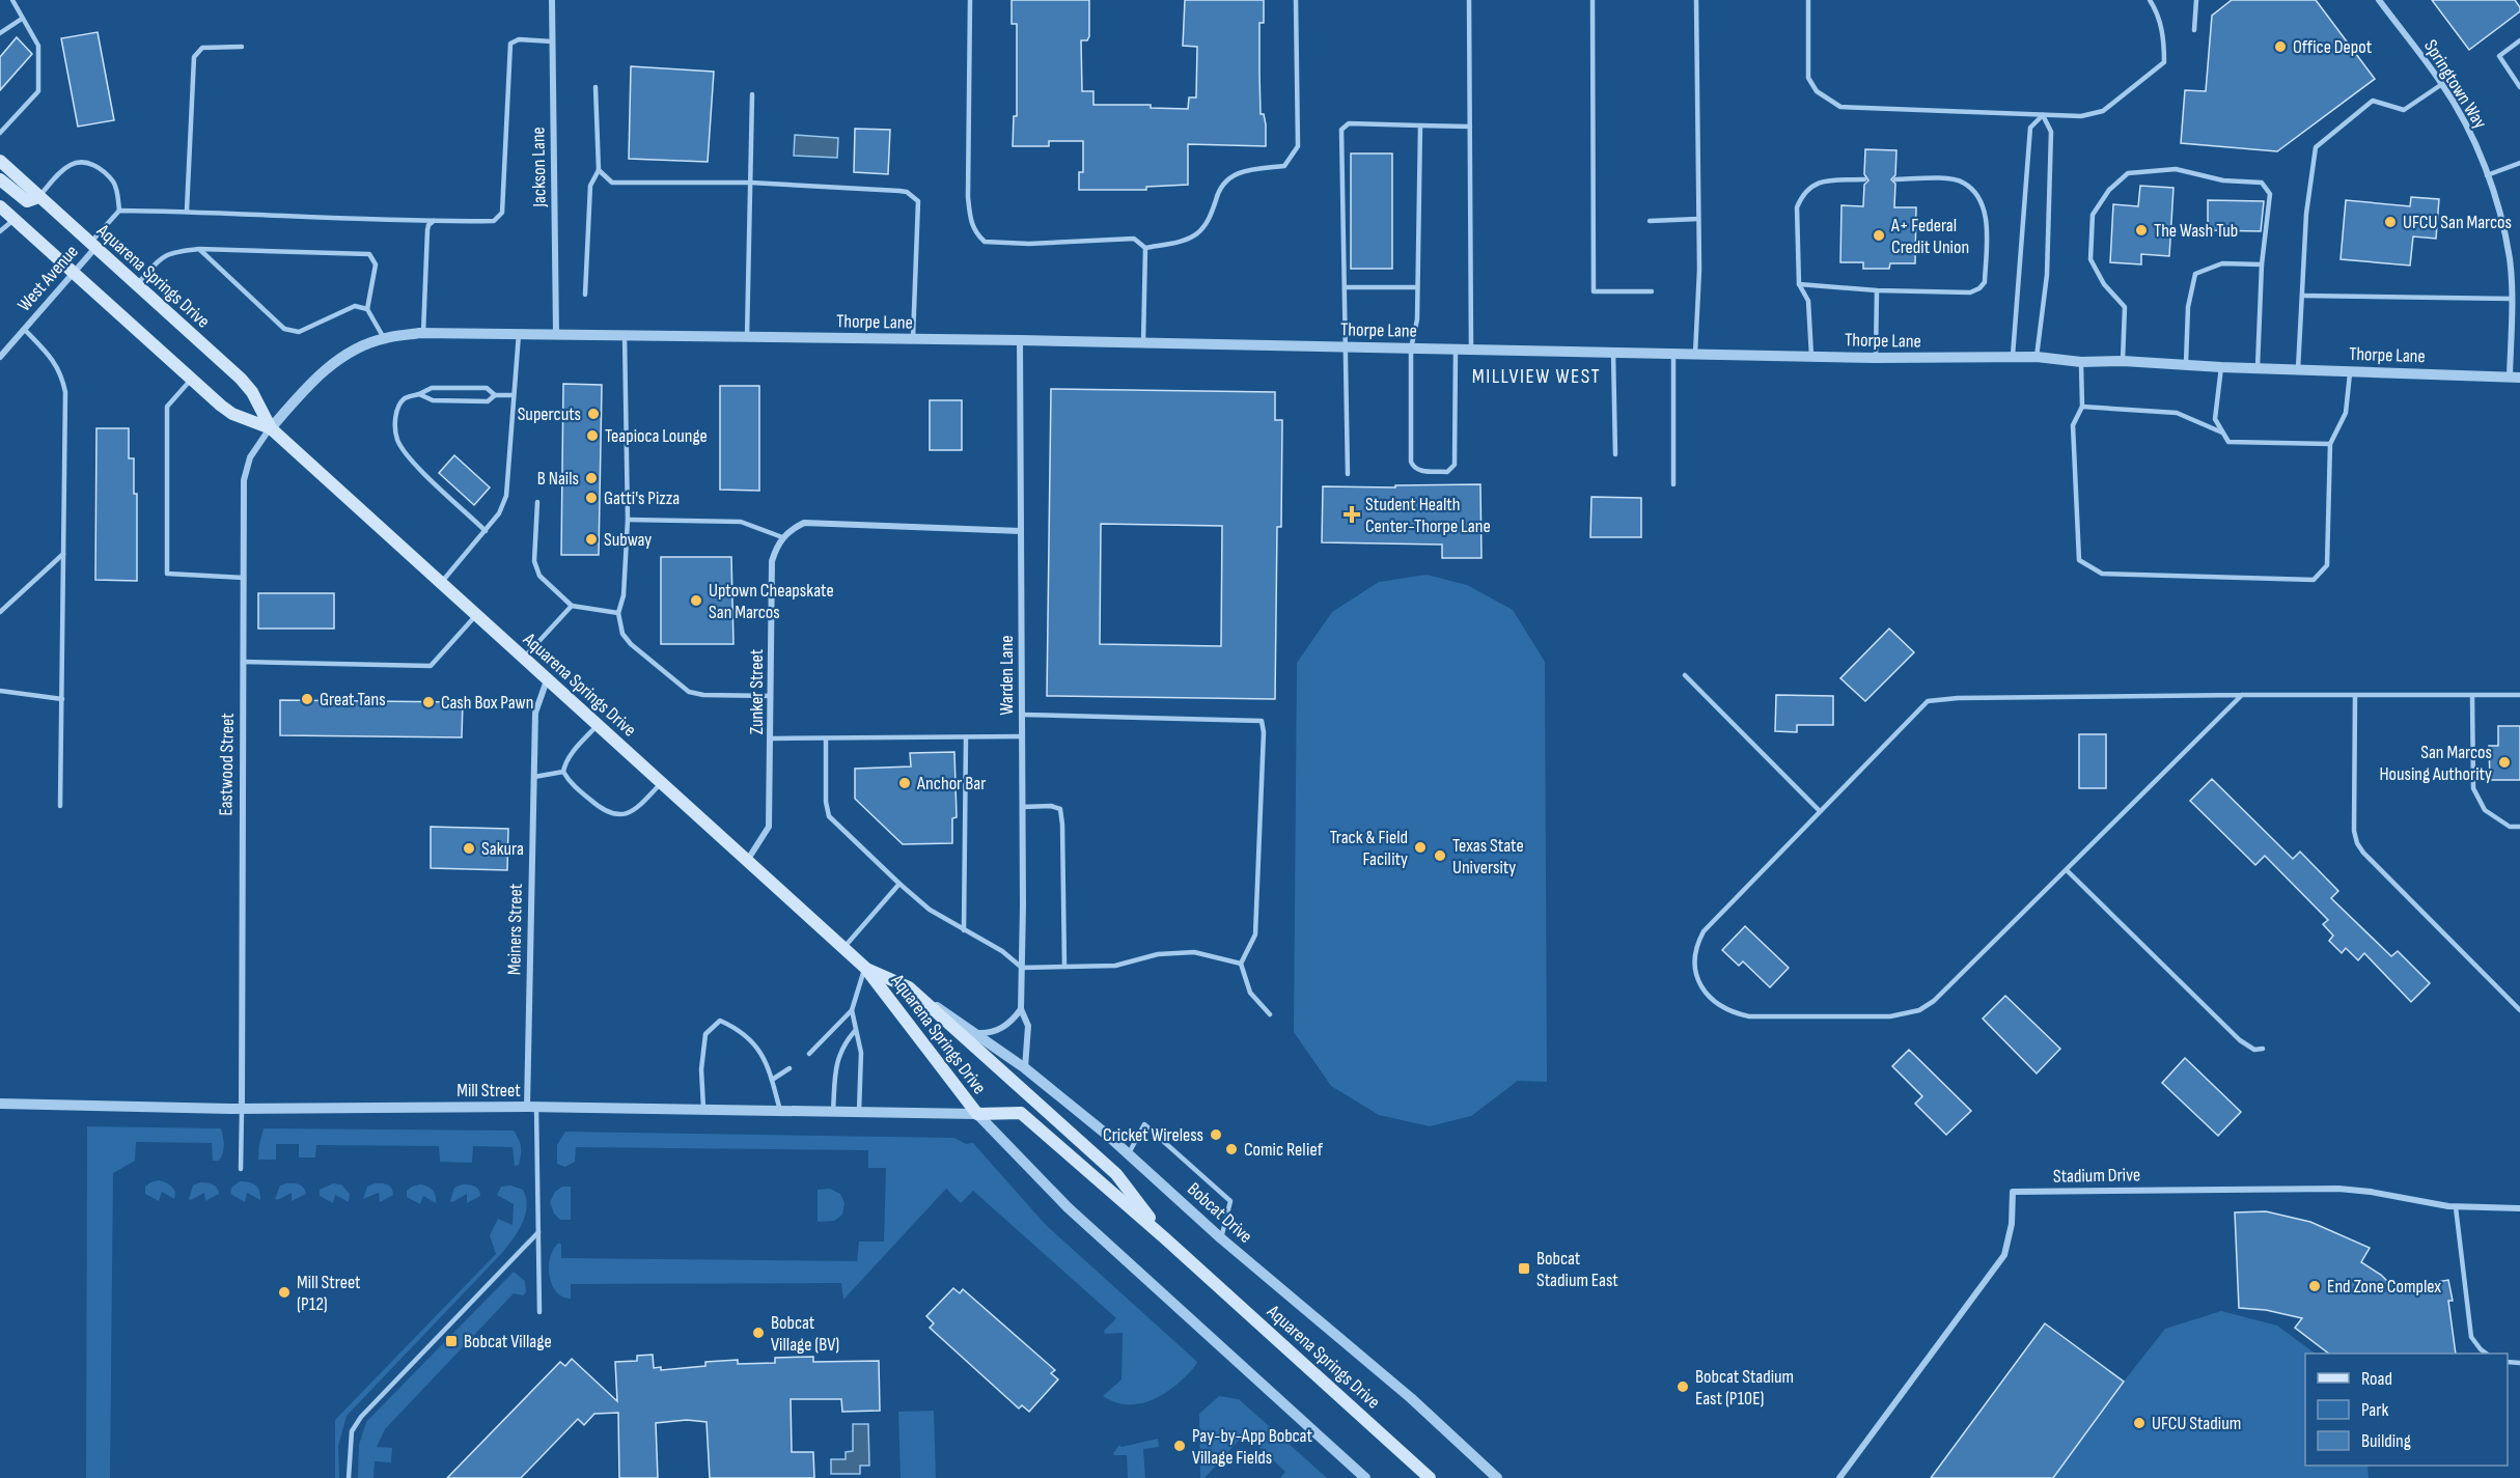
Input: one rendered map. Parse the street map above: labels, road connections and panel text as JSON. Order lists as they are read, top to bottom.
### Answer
{
  "streets": {
    "main road": ["Aquarena Springs Drive"],
    "street": [
      "Springtown Way",
      "Jackson Lane",
      "West Avenue",
      "Thorpe Lane",
      "Warden Lane",
      "Zunker Street",
      "Eastwood Street",
      "Meiners Street",
      "Mill Street",
      "Stadium Drive",
      "Bobcat Drive"
    ]
  },
  "crossings": [
    ["Springtown Way", "Thorpe Lane"],
    ["Jackson Lane", "Thorpe Lane"],
    ["Aquarena Springs Drive", "West Avenue"],
    ["Aquarena Springs Drive", "Thorpe Lane"],
    ["Aquarena Springs Drive", "Zunker Street"],
    ["Aquarena Springs Drive", "Eastwood Street"],
    ["Aquarena Springs Drive", "Meiners Street"],
    ["Aquarena Springs Drive", "Mill Street"],
    ["Aquarena Springs Drive", "Bobcat Drive"],
    ["Thorpe Lane", "Warden Lane"],
    ["Thorpe Lane", "Eastwood Street"],
    ["Warden Lane", "Bobcat Drive"],
    ["Eastwood Street", "Mill Street"],
    ["Meiners Street", "Mill Street"]
  ],
  "districts": ["MILLVIEW WEST"],
  "places": {
    "other": [
      "Office Depot",
      "UFCU San Marcos",
      "The Wash Tub",
      "A+ Federal Credit Union",
      "Supercuts",
      "Teapioca Lounge",
      "B Nails",
      "Gatti's Pizza",
      "Subway",
      "Uptown Cheapskate San Marcos",
      "Great Tans",
      "Cash Box Pawn",
      "San Marcos Housing Authority",
      "Anchor Bar",
      "Track & Field Facility",
      "Sakura",
      "Texas State University",
      "Cricket Wireless",
      "Comic Relief",
      "End Zone Complex",
      "Mill Street (P12)",
      "Bobcat Village (BV)",
      "Bobcat Stadium East (P10E)",
      "UFCU Stadium",
      "Pay-by-App Bobcat Village Fields"
    ],
    "health": ["Student Health Center-Thorpe Lane"],
    "transit": ["Bobcat Stadium East", "Bobcat Village"]
  },
  "legend": ["Road", "Park", "Building"]
}
